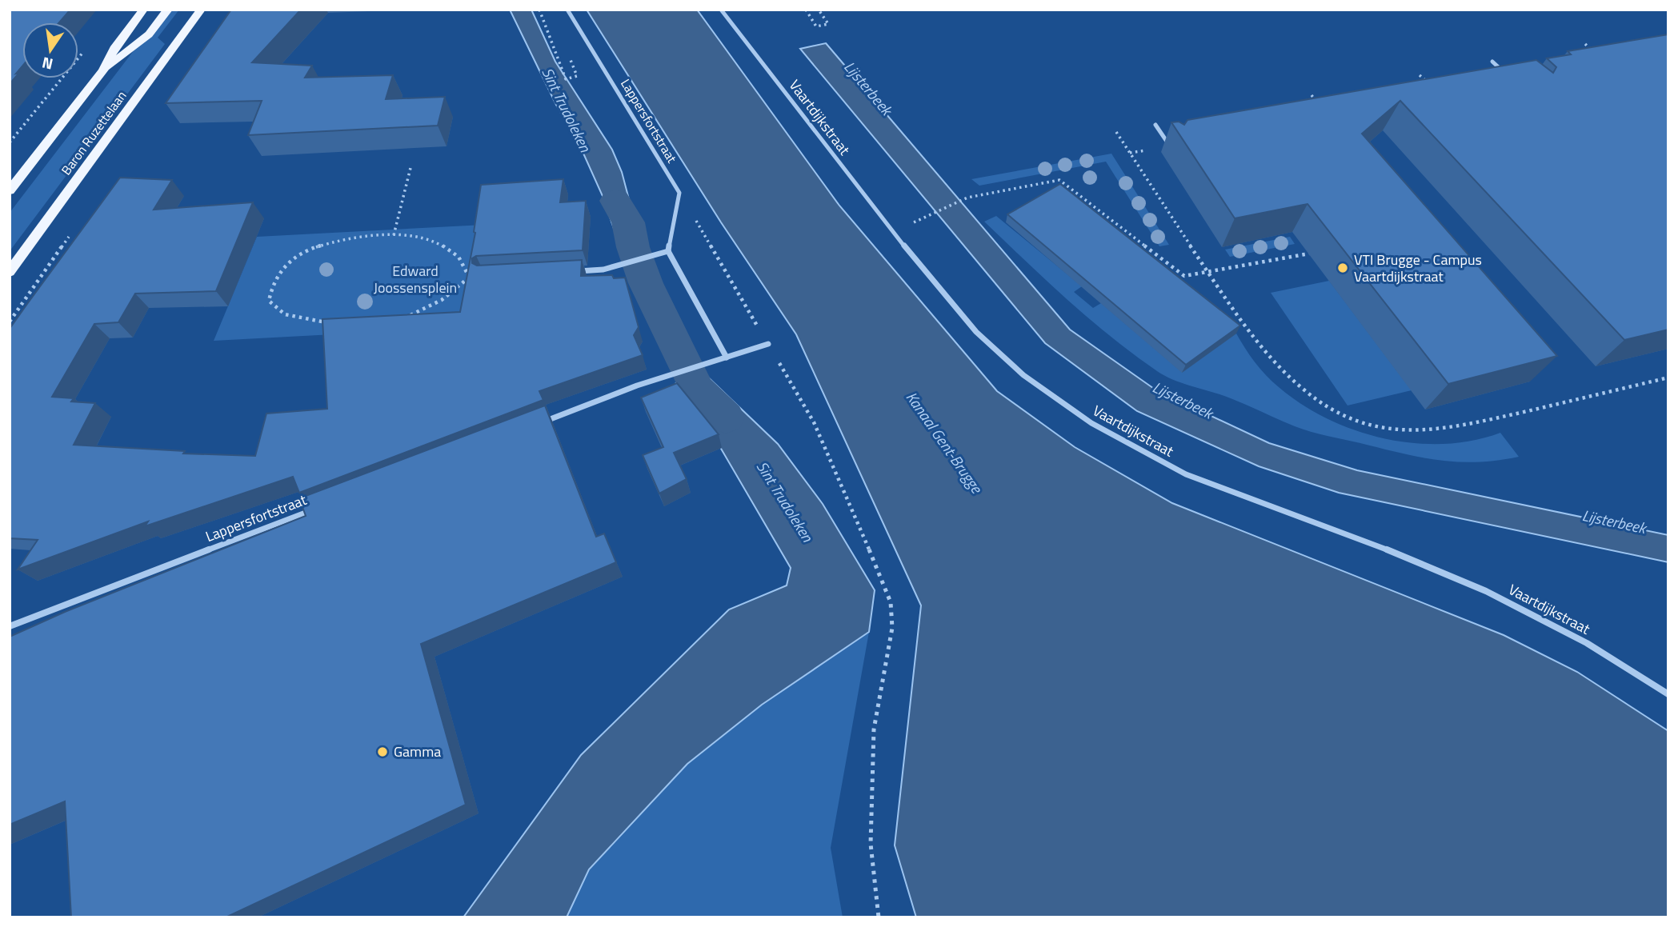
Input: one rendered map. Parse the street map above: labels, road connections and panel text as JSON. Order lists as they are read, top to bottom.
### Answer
{
  "streets": {
    "main road": ["Baron Ruzettelaan"],
    "street": ["Vaartdijkstraat", "Lappersfortstraat"]
  },
  "water": ["Lijsterbeek", "Sint Trudoleken", "Kanaal Gent-Brugge"],
  "parks": ["Edward Joossensplein"],
  "places": ["VTI Brugge - Campus Vaartdijkstraat", "Gamma"],
  "north": "bottom"
}
